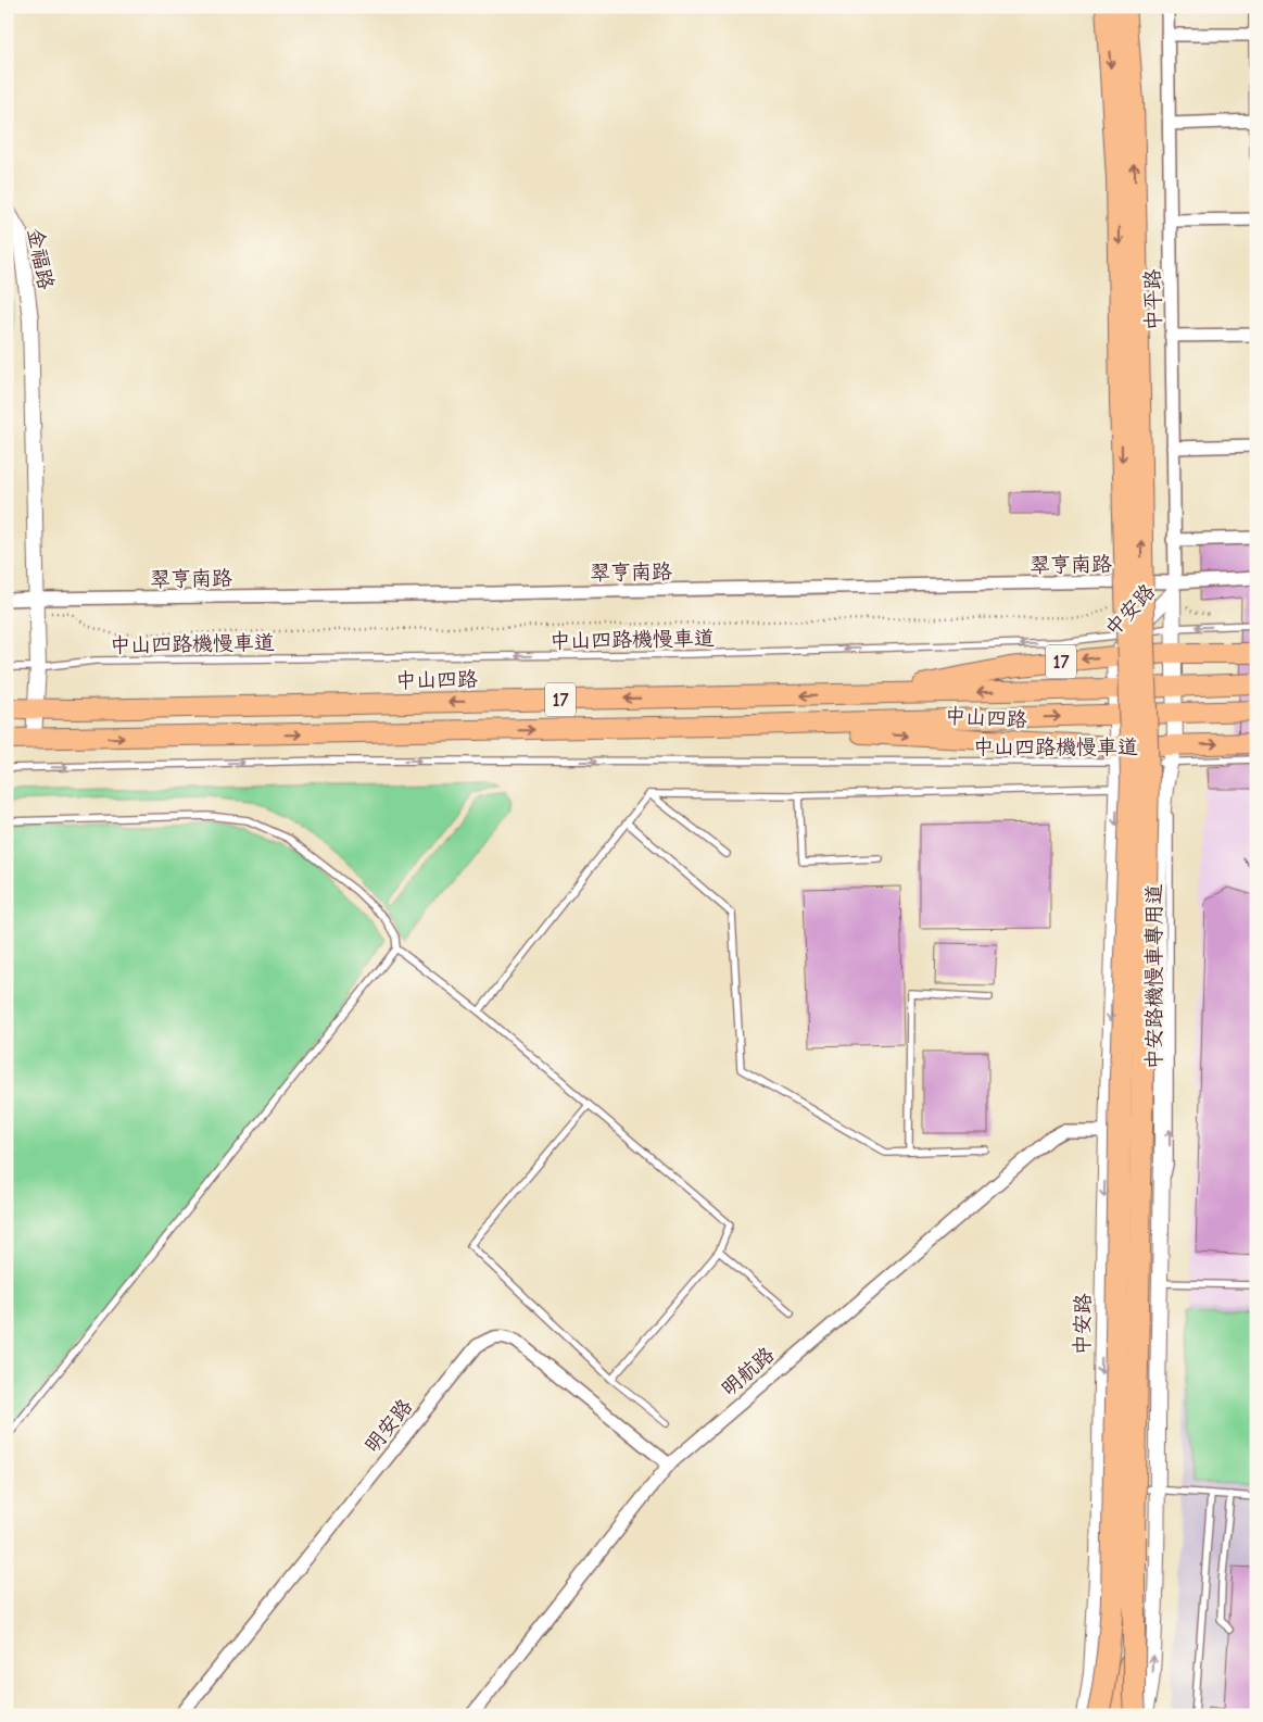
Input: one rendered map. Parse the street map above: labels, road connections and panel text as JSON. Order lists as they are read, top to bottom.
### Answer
{
  "streets": {
    "main road": ["17", "中山四路"],
    "street": [
      "金福路",
      "中平路",
      "翠亨南路",
      "中安路",
      "明航路",
      "明安路"
    ],
    "lane": ["中山四路機慢車道", "中安路機慢車專用道"]
  },
  "crossings": [
    ["金福路", "翠亨南路"],
    ["金福路", "中山四路機慢車道"],
    ["金福路", "中山四路"],
    ["中平路", "翠亨南路"],
    ["中平路", "中安路"],
    ["翠亨南路", "中安路"],
    ["中安路", "中山四路機慢車道"],
    ["中安路", "中山四路"],
    ["中安路", "中安路機慢車專用道"],
    ["中安路", "明航路"],
    ["中山四路機慢車道", "中山四路"],
    ["中山四路機慢車道", "中安路機慢車專用道"],
    ["明航路", "明安路"]
  ],
  "one_way": ["中安路機慢車專用道"]
}
